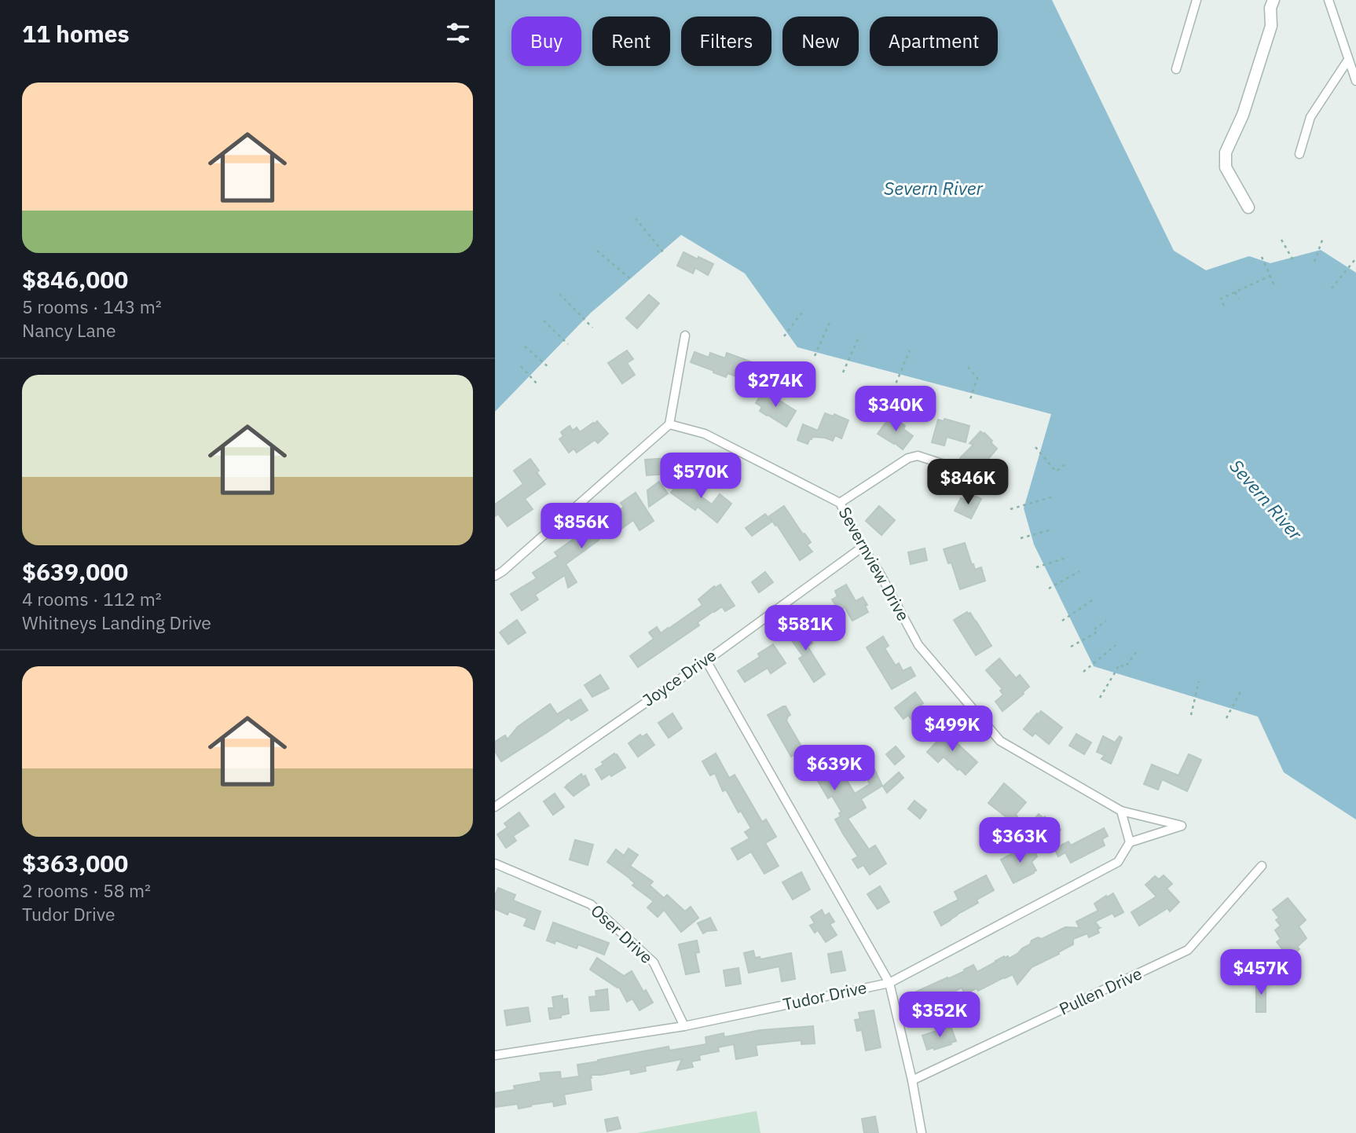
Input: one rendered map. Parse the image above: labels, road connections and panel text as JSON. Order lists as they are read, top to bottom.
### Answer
{
  "streets": {
    "street": [
      "Severnview Drive",
      "Joyce Drive",
      "Oser Drive",
      "Pullen Drive",
      "Tudor Drive"
    ]
  },
  "crossings": [
    ["Severnview Drive", "Joyce Drive"],
    ["Severnview Drive", "Tudor Drive"],
    ["Oser Drive", "Tudor Drive"]
  ],
  "water": ["Severn River"],
  "page": {
    "heading": "11 homes",
    "chip": [
      "Buy",
      "Rent",
      "Filters",
      "New",
      "Apartment"
    ],
    "list": [
      {
        "name": "$846,000",
        "note": "5 rooms · 143 m² · Nancy Lane"
      },
      {
        "name": "$639,000",
        "note": "4 rooms · 112 m² · Whitneys Landing Drive"
      },
      {
        "name": "$363,000",
        "note": "2 rooms · 58 m² · Tudor Drive"
      }
    ],
    "price": [
      "$274K",
      "$340K",
      "$570K",
      "$846K",
      "$856K",
      "$581K",
      "$499K",
      "$639K",
      "$363K",
      "$457K",
      "$352K"
    ]
  }
}
